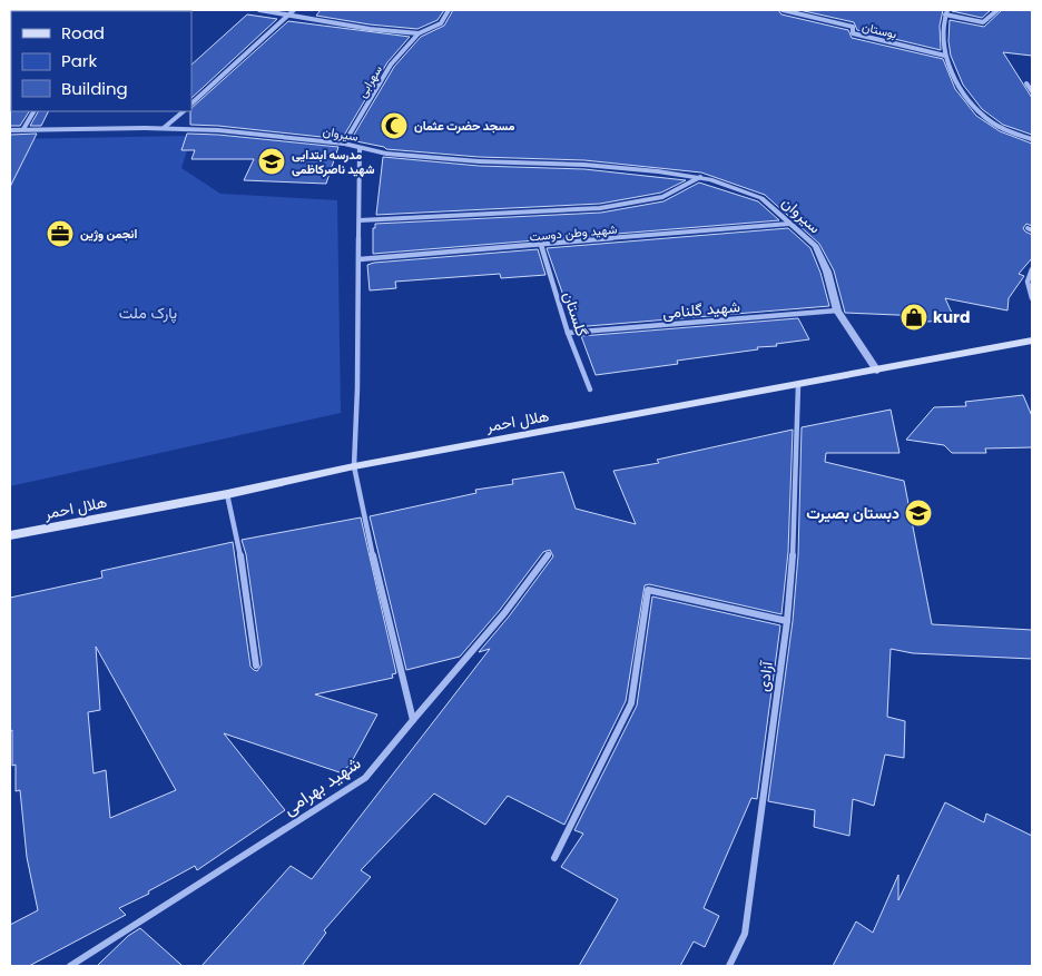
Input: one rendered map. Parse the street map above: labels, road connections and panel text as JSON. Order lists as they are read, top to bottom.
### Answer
{
  "streets": {
    "main road": ["هلال احمر"],
    "street": [
      "بوستان",
      "سهرابی",
      "سیروان",
      "شهید وطن دوست",
      "شهید گلنامی",
      "گلستان",
      "آزادی",
      "شهید بهرامی"
    ]
  },
  "crossings": [
    ["سهرابی", "سیروان"],
    ["سیروان", "شهید وطن دوست"],
    ["سیروان", "شهید گلنامی"],
    ["سیروان", "هلال احمر"],
    ["شهید وطن دوست", "گلستان"],
    ["شهید گلنامی", "گلستان"],
    ["هلال احمر", "آزادی"]
  ],
  "parks": ["پارک ملت"],
  "places": {
    "mosque": ["مسجد حضرت عثمان"],
    "school or university": ["مدرسه ابتدایی شهید ناصرکاظمی", "دبستان بصیرت"],
    "office": ["انجمن وژین"],
    "shop": ["kurd"]
  },
  "legend": ["Road", "Park", "Building"]
}
